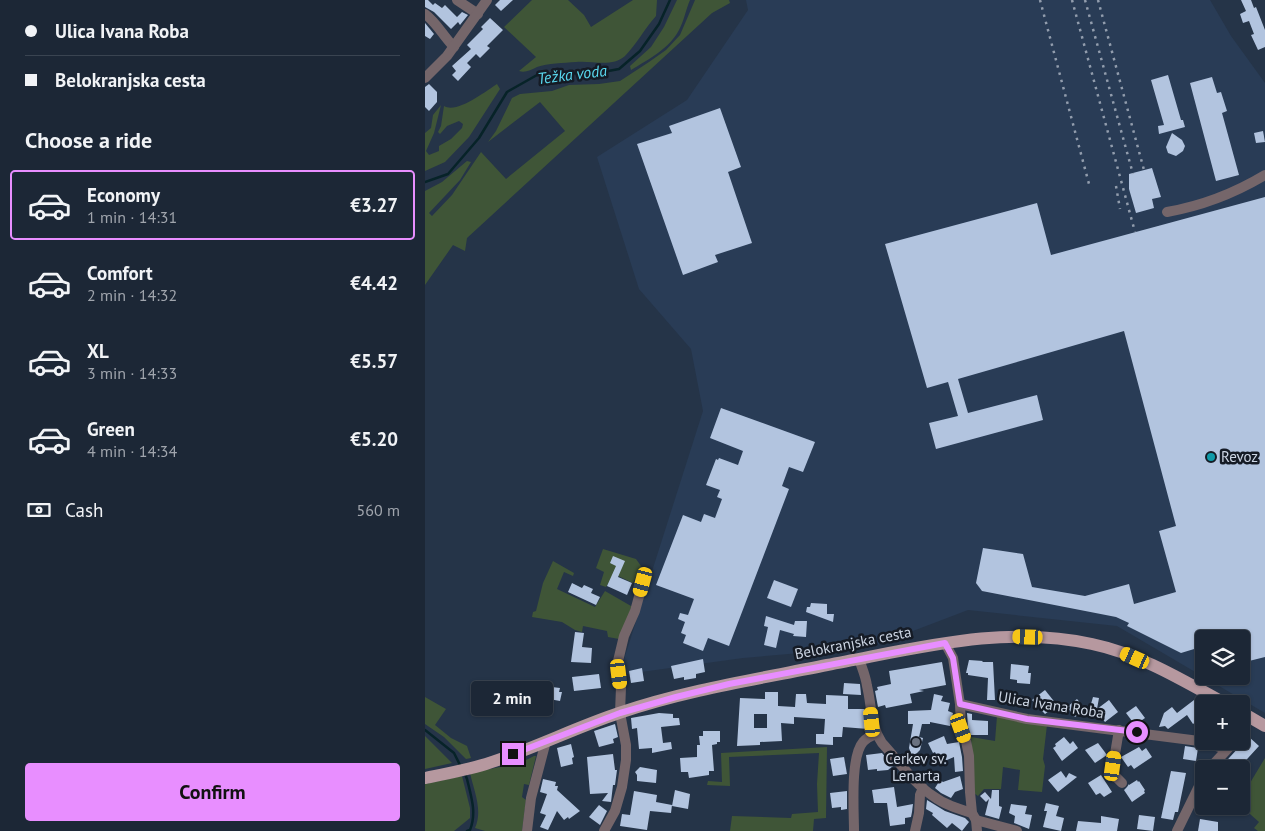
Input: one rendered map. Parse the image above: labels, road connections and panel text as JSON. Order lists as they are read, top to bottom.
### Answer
{
  "streets": {
    "main road": ["Belokranjska cesta"],
    "street": ["Ulica Ivana Roba"]
  },
  "water": ["Težka voda"],
  "places": ["Revoz", "Cerkev sv. Lenarta"],
  "page": {
    "banner": ["Ulica Ivana Roba", "Belokranjska cesta"],
    "heading": "Choose a ride",
    "list": [
      {
        "name": "Economy",
        "note": "1 min · 14:31",
        "value": "€3.27"
      },
      {
        "name": "Comfort",
        "note": "2 min · 14:32",
        "value": "€4.42"
      },
      {
        "name": "XL",
        "note": "3 min · 14:33",
        "value": "€5.57"
      },
      {
        "name": "Green",
        "note": "4 min · 14:34",
        "value": "€5.20"
      }
    ],
    "pay": ["Cash", "560 m"],
    "map_buttons": ["+", "−"],
    "bubble": "2 min",
    "buttons": "Confirm"
  }
}
